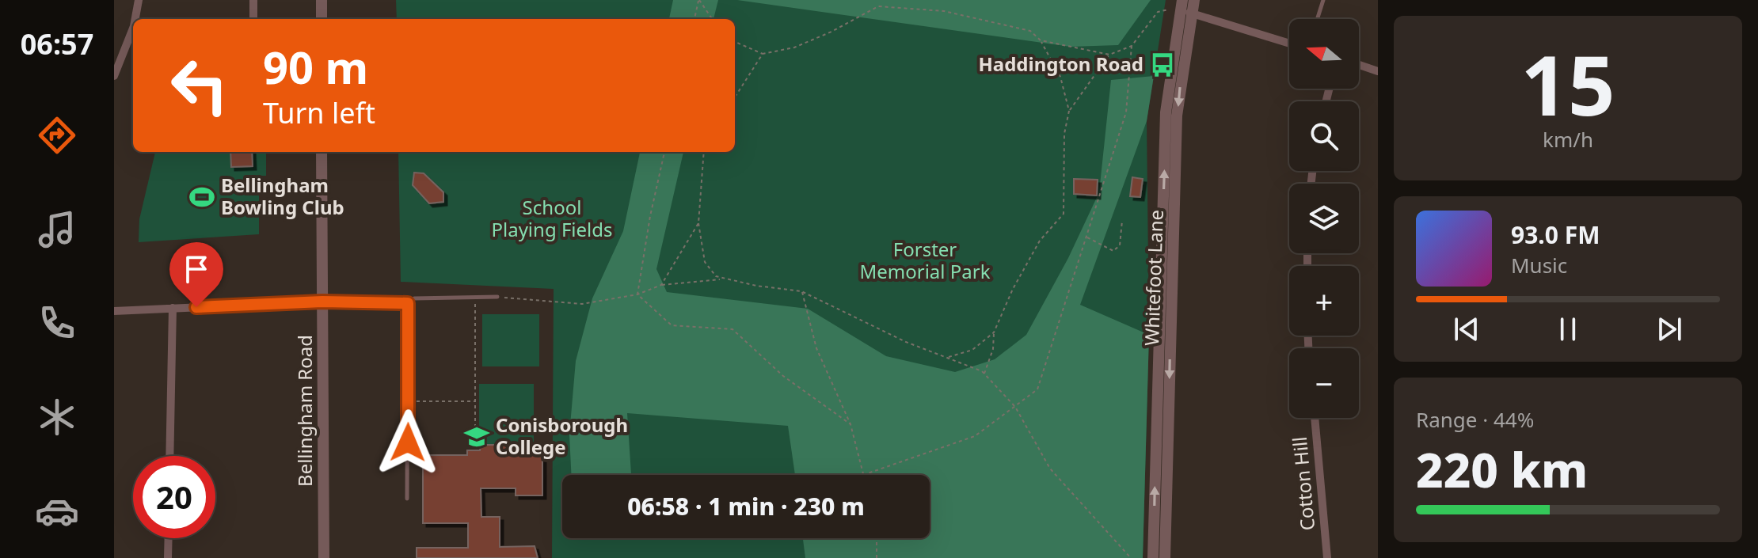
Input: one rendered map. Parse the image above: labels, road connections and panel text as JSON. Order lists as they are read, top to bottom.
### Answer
{
  "streets": {
    "street": ["Whitefoot Lane", "Bellingham Road", "Cotton Hill"]
  },
  "parks": ["School Playing Fields", "Forster Memorial Park"],
  "places": {
    "bus stop": ["Haddington Road"],
    "sports": ["Bellingham Bowling Club"],
    "school or university": ["Conisborough College"]
  },
  "north": "left",
  "page": {
    "tabs": "06:57",
    "tile": [
      ["15", "km/h"],
      ["Range · 44%", "220 km"]
    ],
    "map_buttons": ["+", "−"],
    "turn": ["90 m", "Turn left"],
    "song": ["93.0 FM", "Music"],
    "limit": "20",
    "trip": "06:58 · 1 min · 230 m"
  }
}
